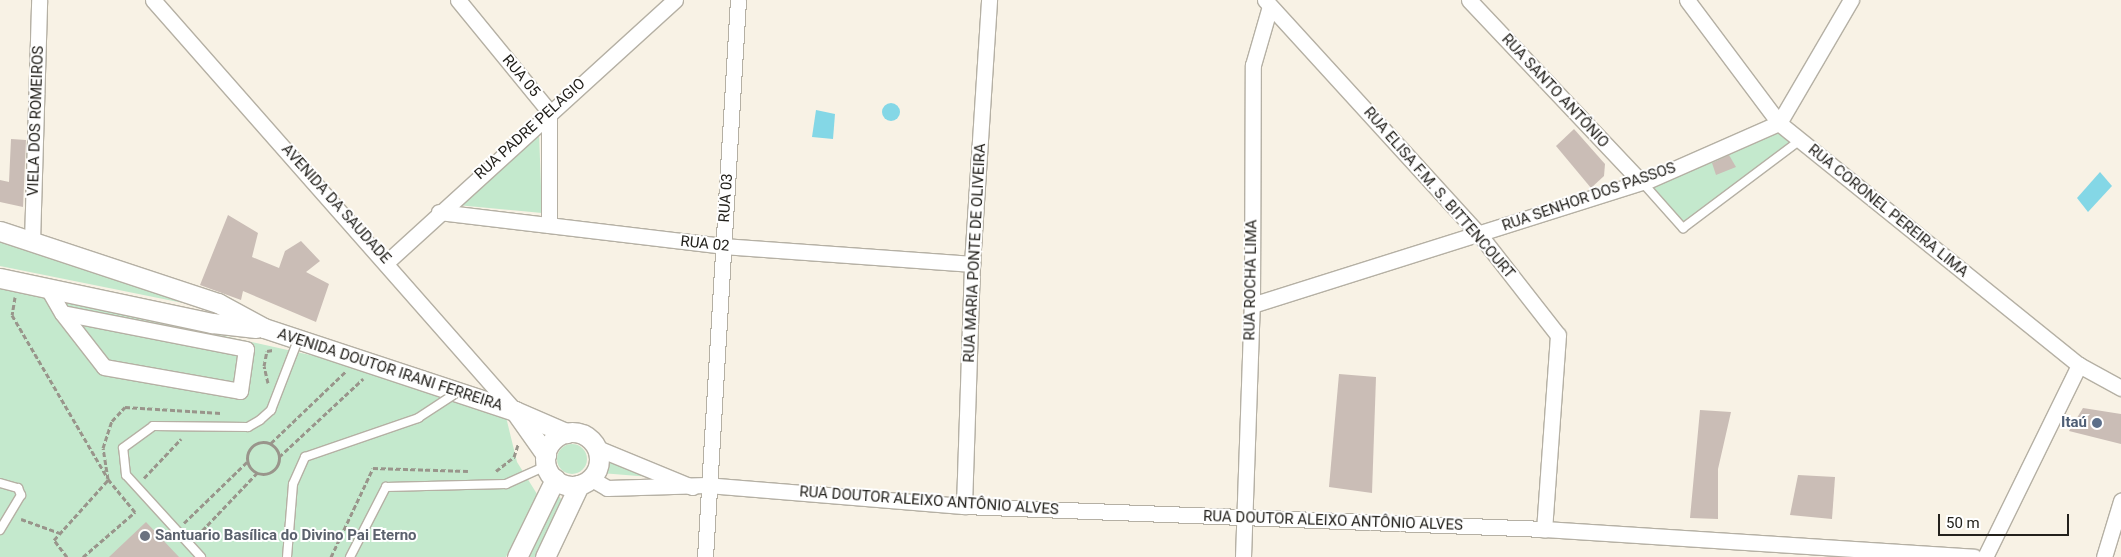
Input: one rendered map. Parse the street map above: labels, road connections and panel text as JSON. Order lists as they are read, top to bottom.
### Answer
{
  "streets": {
    "street": [
      "RUA 05",
      "RUA SANTO ANTÔNIO",
      "VIELA DOS ROMEIROS",
      "RUA PADRE PELAGIO",
      "RUA ELISA F.M. S. BITTENCOURT",
      "RUA SENHOR DOS PASSOS",
      "RUA 03",
      "AVENIDA DA SAUDADE",
      "RUA CORONEL PEREIRA LIMA",
      "RUA 02",
      "RUA MARIA PONTE DE OLIVEIRA",
      "RUA ROCHA LIMA",
      "AVENIDA DOUTOR IRANI FERREIRA",
      "RUA DOUTOR ALEIXO ANTÔNIO ALVES"
    ]
  },
  "crossings": [
    ["RUA 05", "RUA PADRE PELAGIO"],
    ["RUA 05", "RUA 02"],
    ["RUA SANTO ANTÔNIO", "RUA SENHOR DOS PASSOS"],
    ["VIELA DOS ROMEIROS", "AVENIDA DOUTOR IRANI FERREIRA"],
    ["RUA PADRE PELAGIO", "AVENIDA DA SAUDADE"],
    ["RUA PADRE PELAGIO", "RUA 02"],
    ["RUA ELISA F.M. S. BITTENCOURT", "RUA SENHOR DOS PASSOS"],
    ["RUA ELISA F.M. S. BITTENCOURT", "RUA ROCHA LIMA"],
    ["RUA ELISA F.M. S. BITTENCOURT", "RUA DOUTOR ALEIXO ANTÔNIO ALVES"],
    ["RUA SENHOR DOS PASSOS", "RUA CORONEL PEREIRA LIMA"],
    ["RUA SENHOR DOS PASSOS", "RUA ROCHA LIMA"],
    ["RUA 03", "RUA 02"],
    ["RUA 03", "RUA DOUTOR ALEIXO ANTÔNIO ALVES"],
    ["AVENIDA DA SAUDADE", "AVENIDA DOUTOR IRANI FERREIRA"],
    ["RUA 02", "RUA MARIA PONTE DE OLIVEIRA"],
    ["RUA MARIA PONTE DE OLIVEIRA", "RUA DOUTOR ALEIXO ANTÔNIO ALVES"],
    ["RUA ROCHA LIMA", "RUA DOUTOR ALEIXO ANTÔNIO ALVES"],
    ["AVENIDA DOUTOR IRANI FERREIRA", "RUA DOUTOR ALEIXO ANTÔNIO ALVES"]
  ],
  "places": ["Itaú", "Santuario Basílica do Divino Pai Eterno"],
  "scale_bar": "50 m"
}
